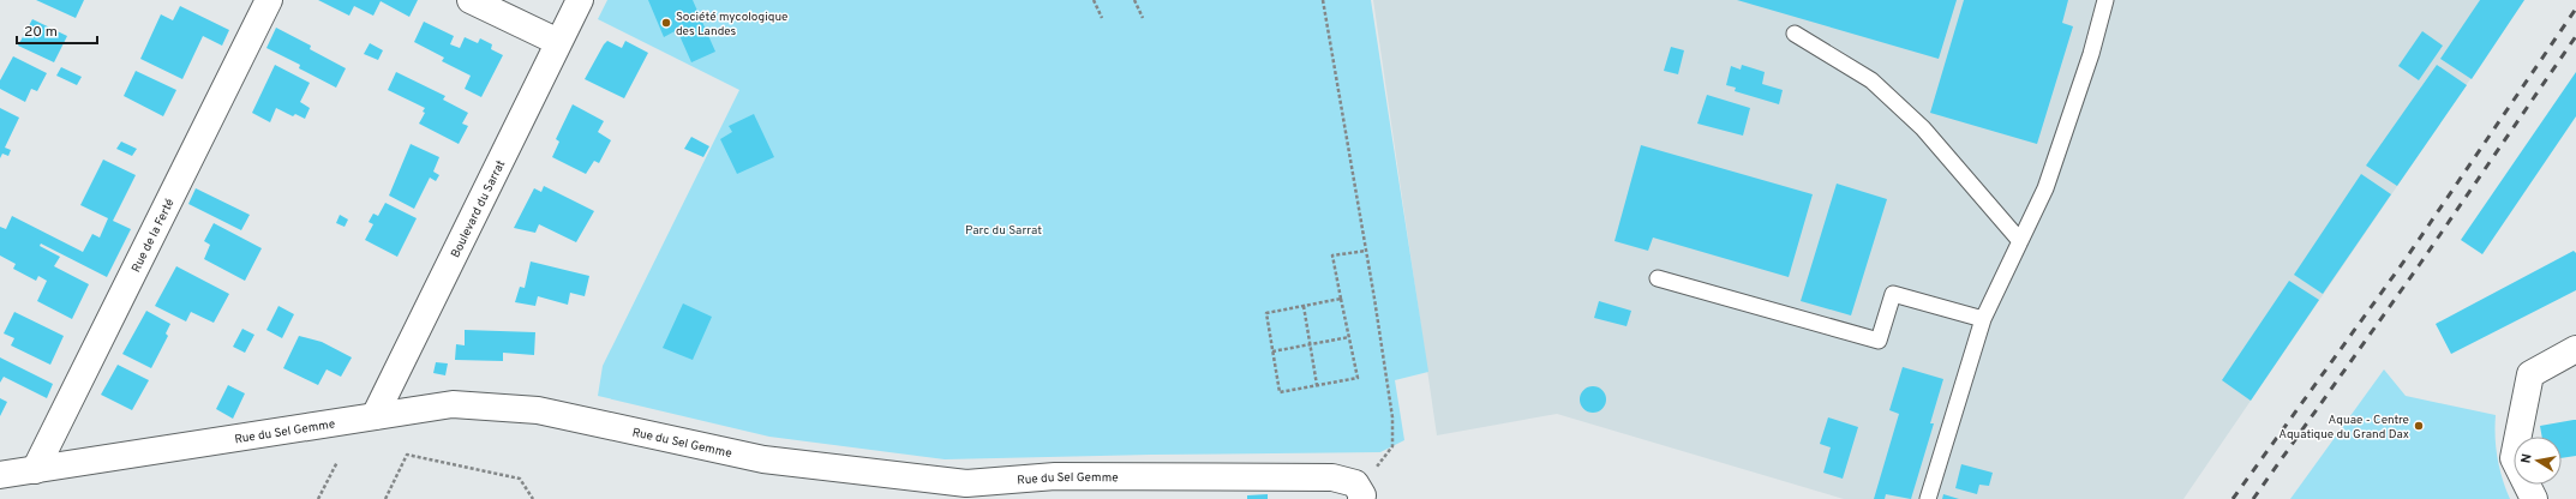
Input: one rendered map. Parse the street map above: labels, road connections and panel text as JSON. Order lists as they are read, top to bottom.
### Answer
{
  "streets": {
    "street": ["Boulevard du Sarrat", "Rue de la Ferté", "Rue du Sel Gemme"]
  },
  "crossings": [
    ["Boulevard du Sarrat", "Rue du Sel Gemme"],
    ["Rue de la Ferté", "Rue du Sel Gemme"]
  ],
  "parks": ["Parc du Sarrat"],
  "places": ["Société mycologique des Landes", "Aquae - Centre Aquatique du Grand Dax"],
  "scale_bar": "20 m",
  "north": "left"
}
